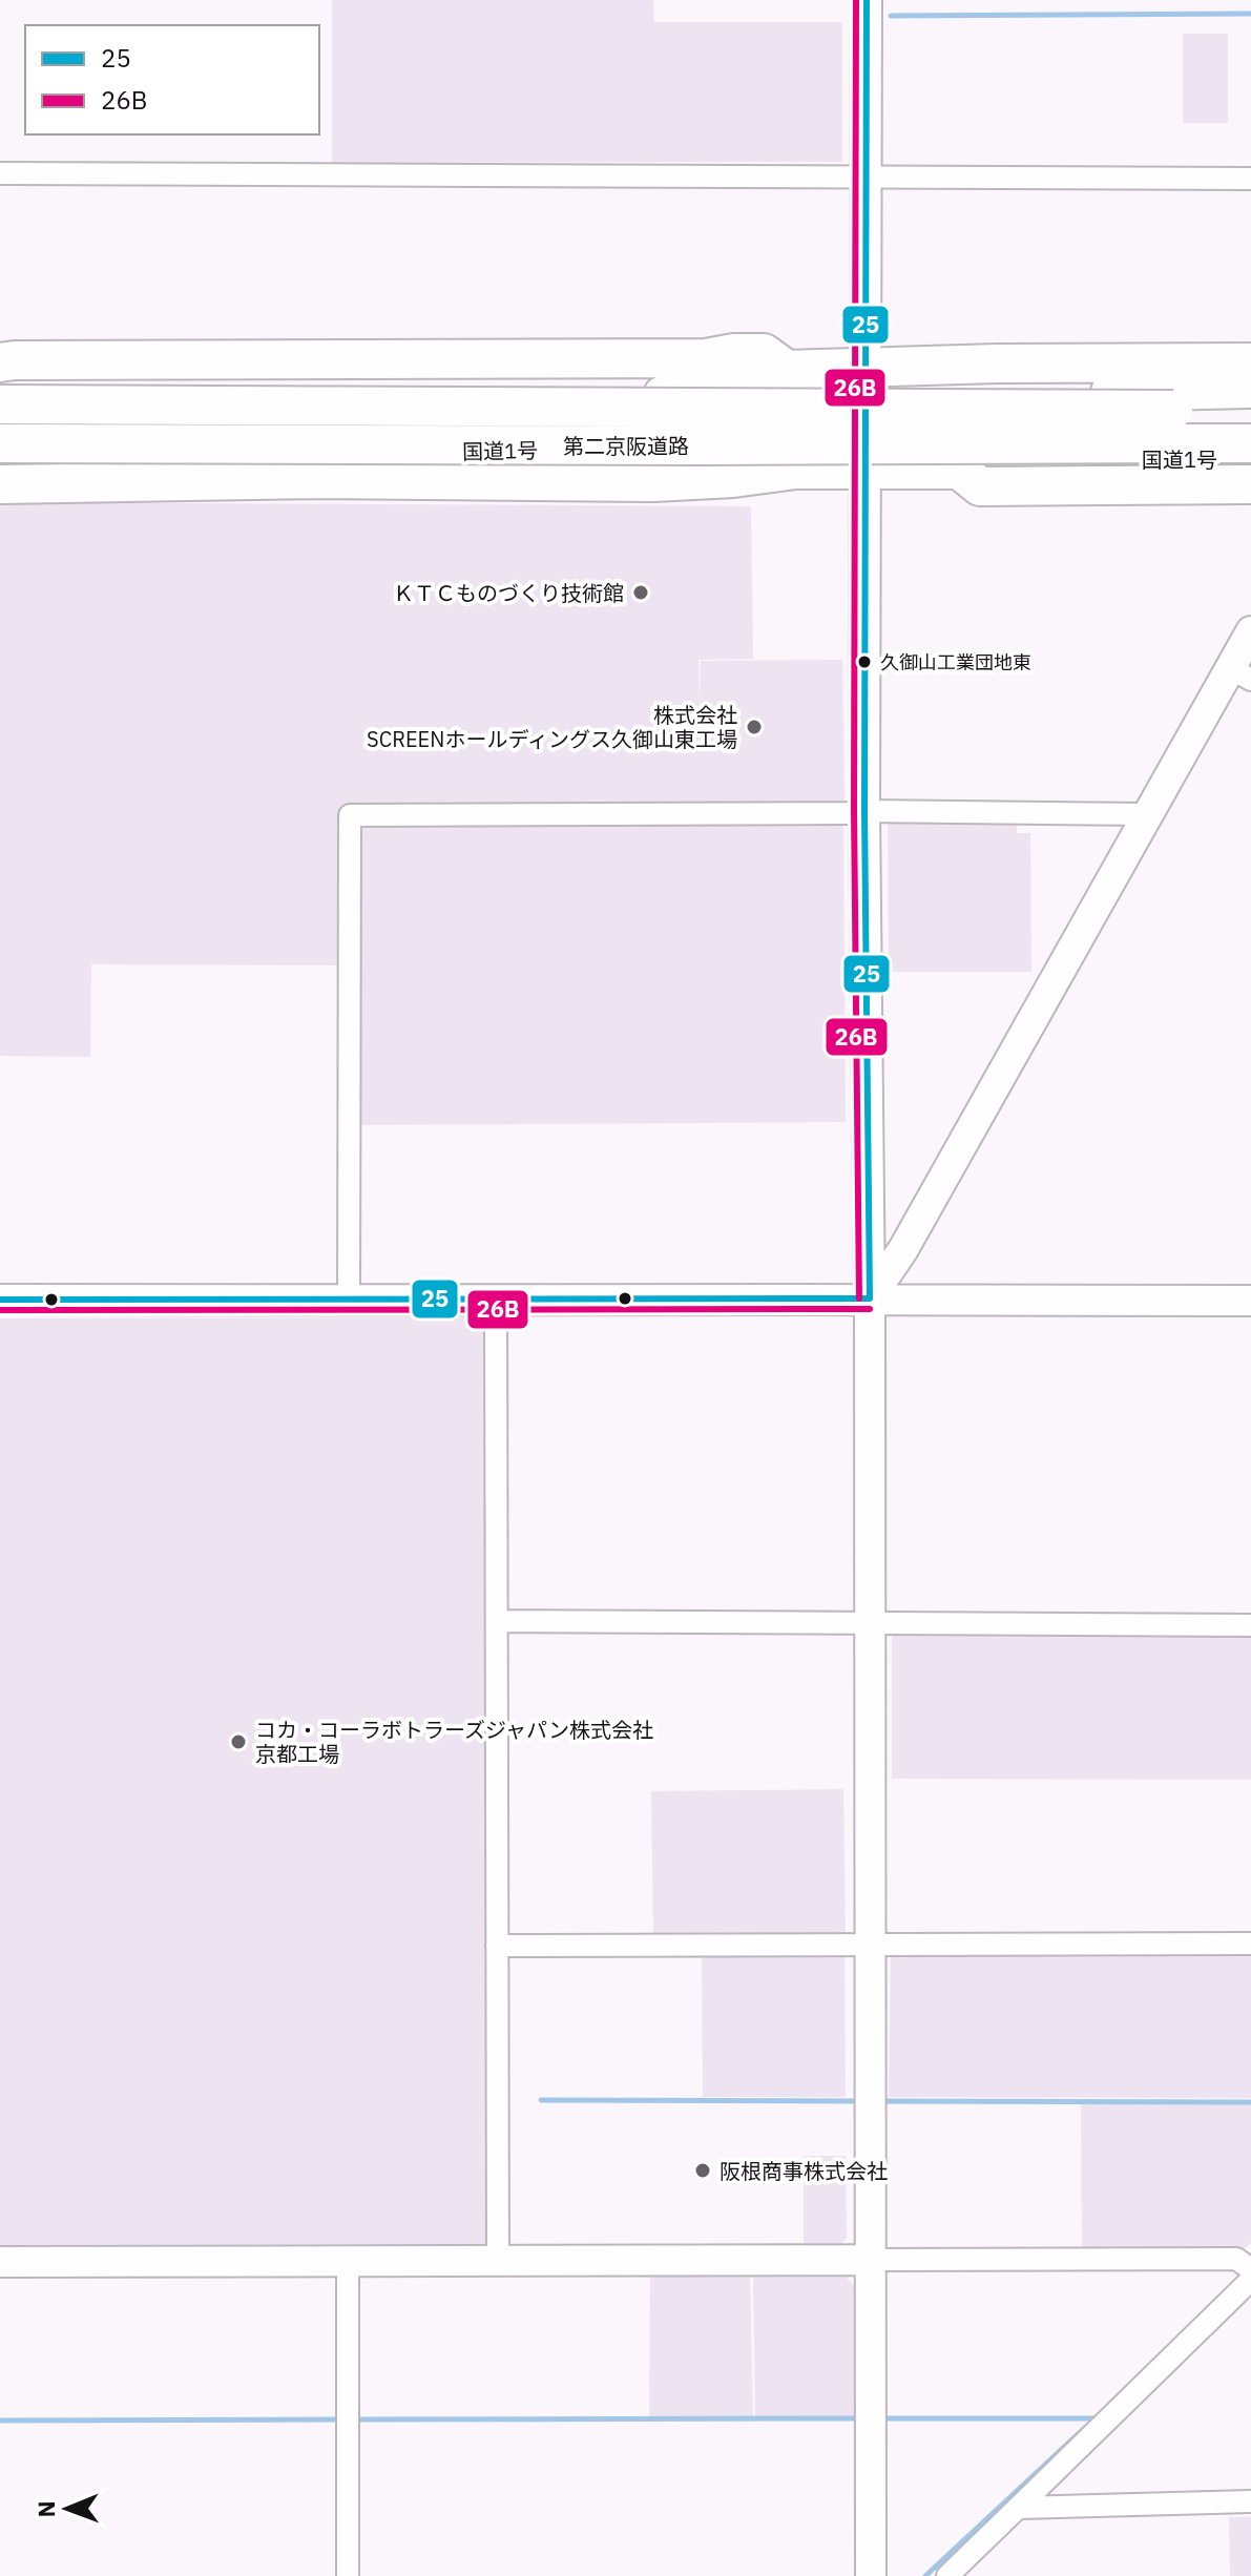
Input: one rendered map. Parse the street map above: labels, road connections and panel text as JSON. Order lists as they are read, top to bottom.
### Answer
{
  "streets": {
    "highway": ["第二京阪道路", "国道1号"]
  },
  "places": [
    "ＫＴＣものづくり技術館",
    "久御山工業団地東",
    "株式会社 SCREENホールディングス久御山東工場",
    "コカ・コーラボトラーズジャパン株式会社 京都工場",
    "阪根商事株式会社"
  ],
  "lines": ["transit line 25", "transit line 26B"],
  "legend": ["25", "26B"],
  "north": "left"
}
